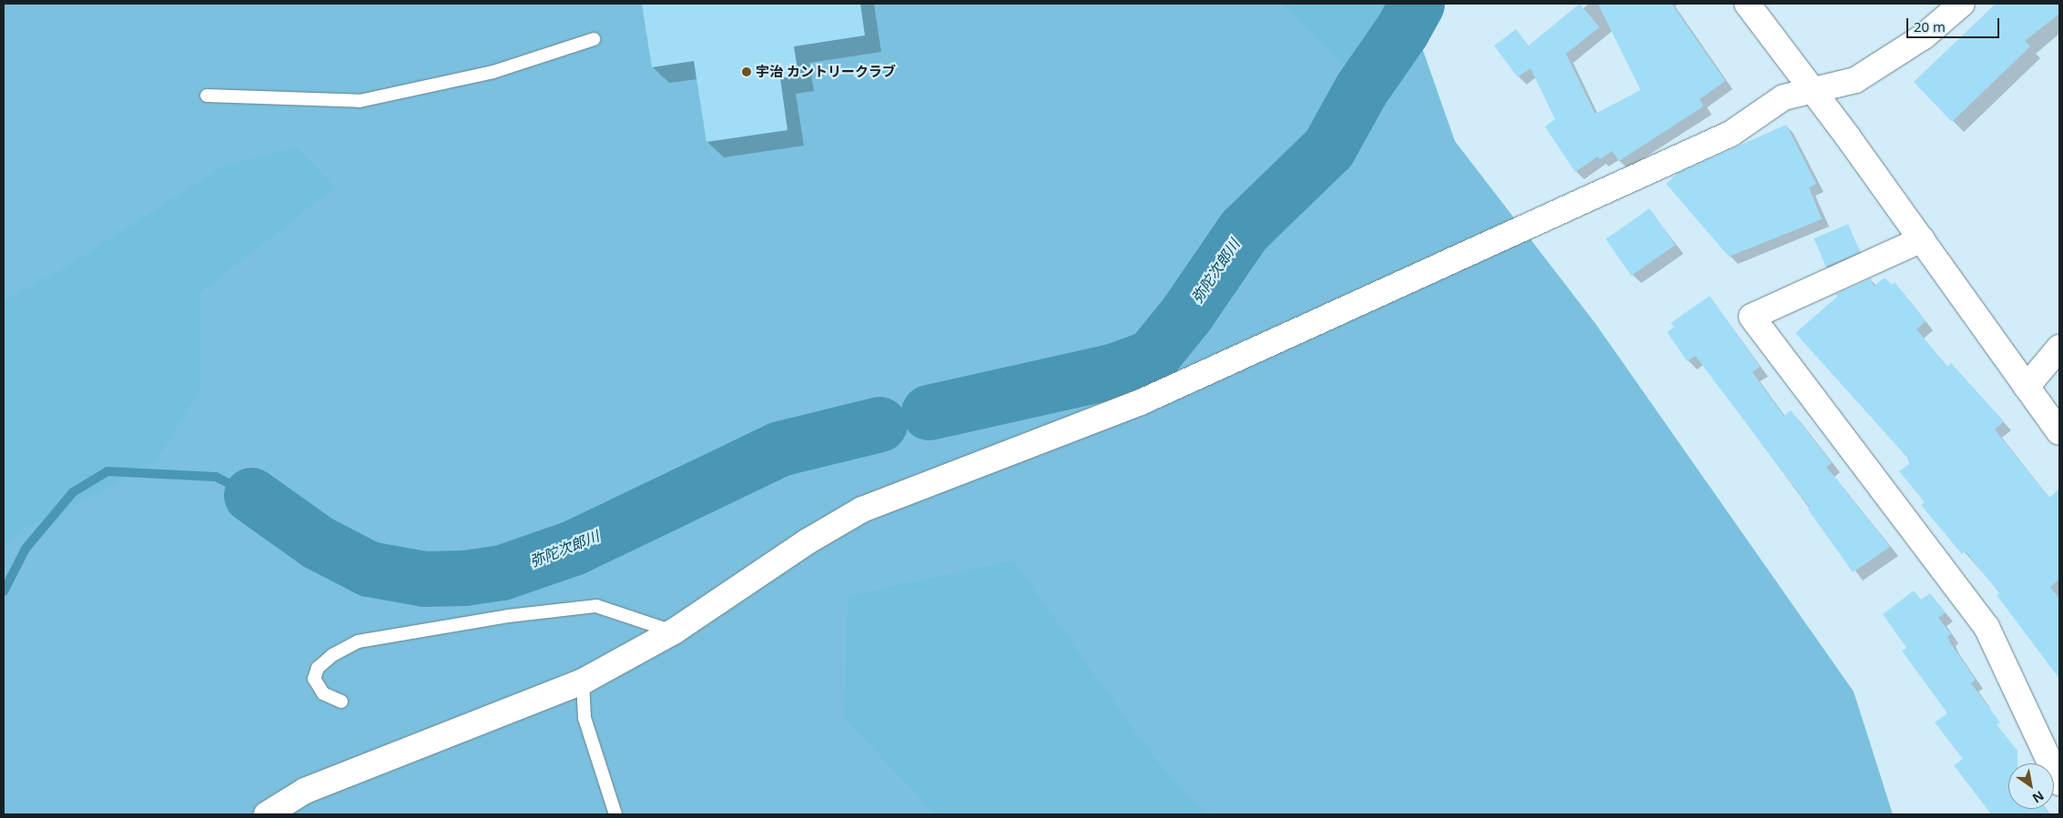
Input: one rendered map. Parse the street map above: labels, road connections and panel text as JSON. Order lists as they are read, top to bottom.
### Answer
{
  "water": ["弥陀次郎川"],
  "places": ["宇治 カントリークラブ"],
  "scale_bar": "20 m",
  "north": "bottom right"
}
